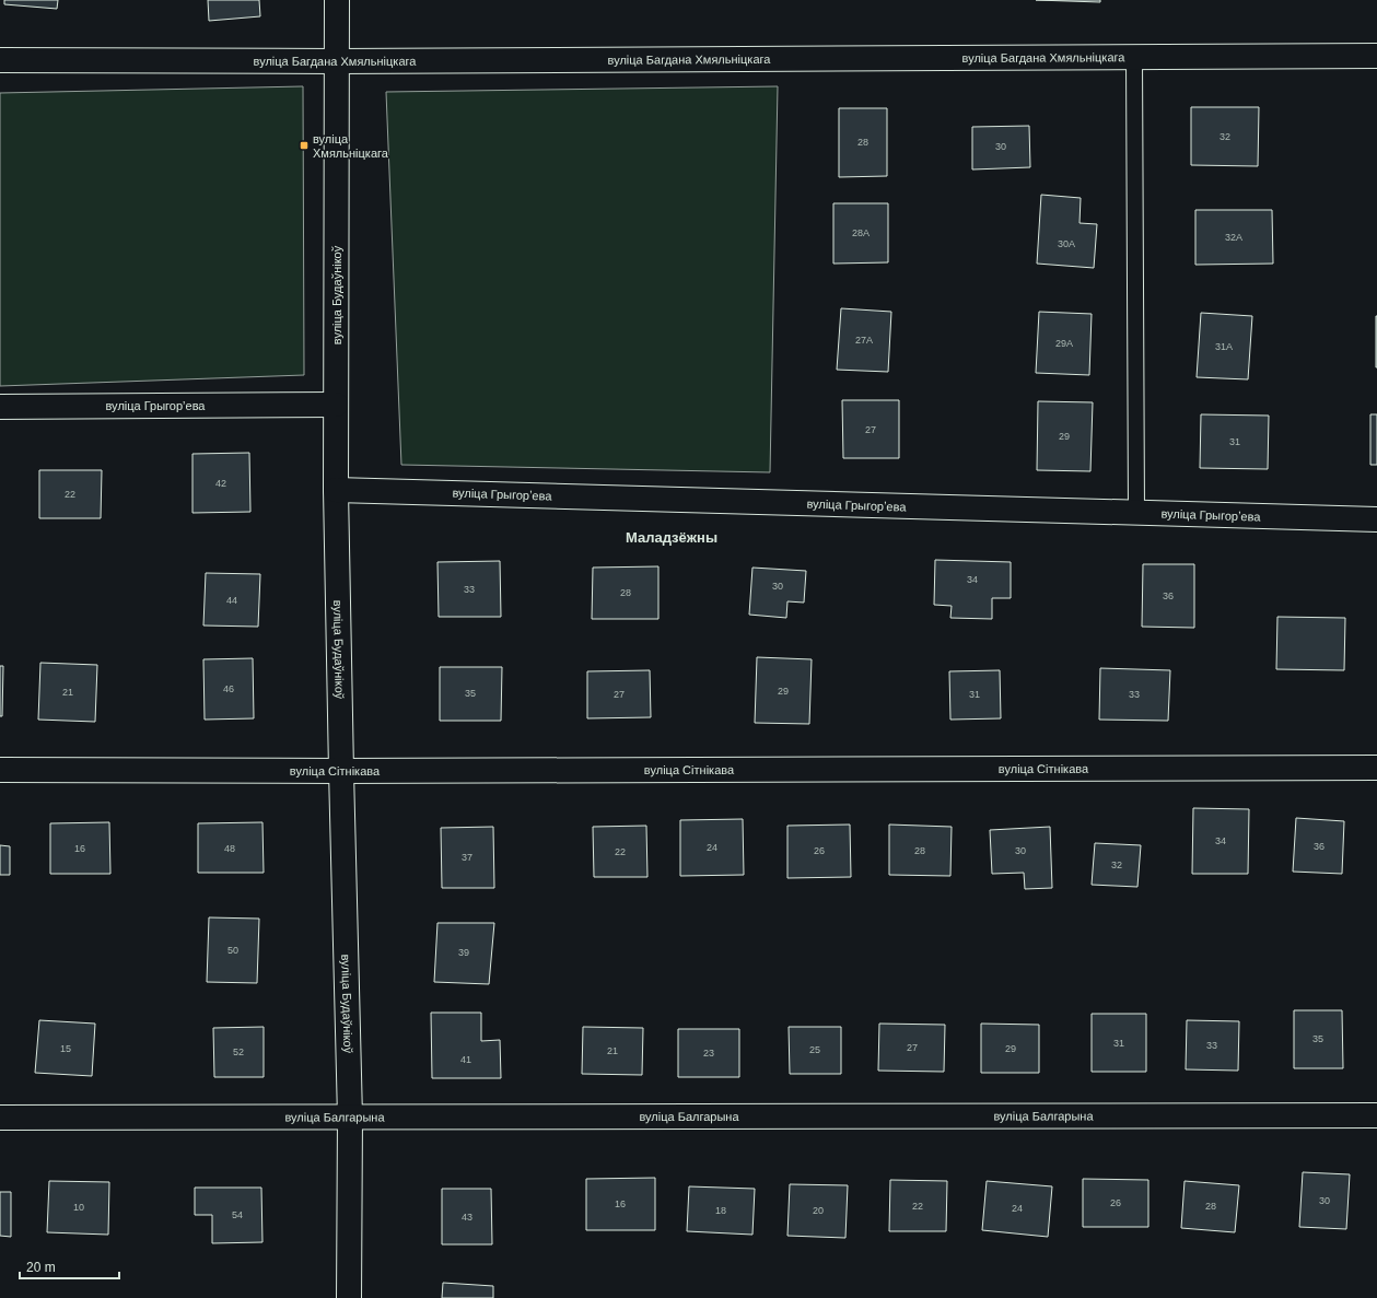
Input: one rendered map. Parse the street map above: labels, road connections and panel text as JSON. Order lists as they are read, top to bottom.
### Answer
{
  "streets": {
    "street": [
      "вуліца Багдана Хмяльніцкага",
      "вуліца Будаўнікоў",
      "вуліца Грыгорʼева",
      "вуліца Сітнікава",
      "вуліца Балгарына"
    ]
  },
  "crossings": [
    ["вуліца Багдана Хмяльніцкага", "вуліца Будаўнікоў"],
    ["вуліца Будаўнікоў", "вуліца Грыгорʼева"],
    ["вуліца Будаўнікоў", "вуліца Сітнікава"],
    ["вуліца Будаўнікоў", "вуліца Балгарына"]
  ],
  "districts": ["Маладзёжны"],
  "places": {
    "transit": ["вуліца Хмяльніцкага"]
  },
  "house_numbers": [
    "32",
    "28",
    "30",
    "28А",
    "32А",
    "30А",
    "27А",
    "29А",
    "31А",
    "27",
    "29",
    "31",
    "42",
    "22",
    "34",
    "30",
    "33",
    "28",
    "36",
    "44",
    "46",
    "29",
    "21",
    "35",
    "27",
    "31",
    "33",
    "34",
    "36",
    "24",
    "16",
    "48",
    "26",
    "28",
    "30",
    "22",
    "37",
    "32",
    "50",
    "39",
    "35",
    "31",
    "33",
    "27",
    "15",
    "29",
    "25",
    "21",
    "52",
    "23",
    "41",
    "30",
    "26",
    "16",
    "22",
    "28",
    "10",
    "24",
    "18",
    "20",
    "54",
    "43"
  ],
  "scale_bar": "20 m"
}
